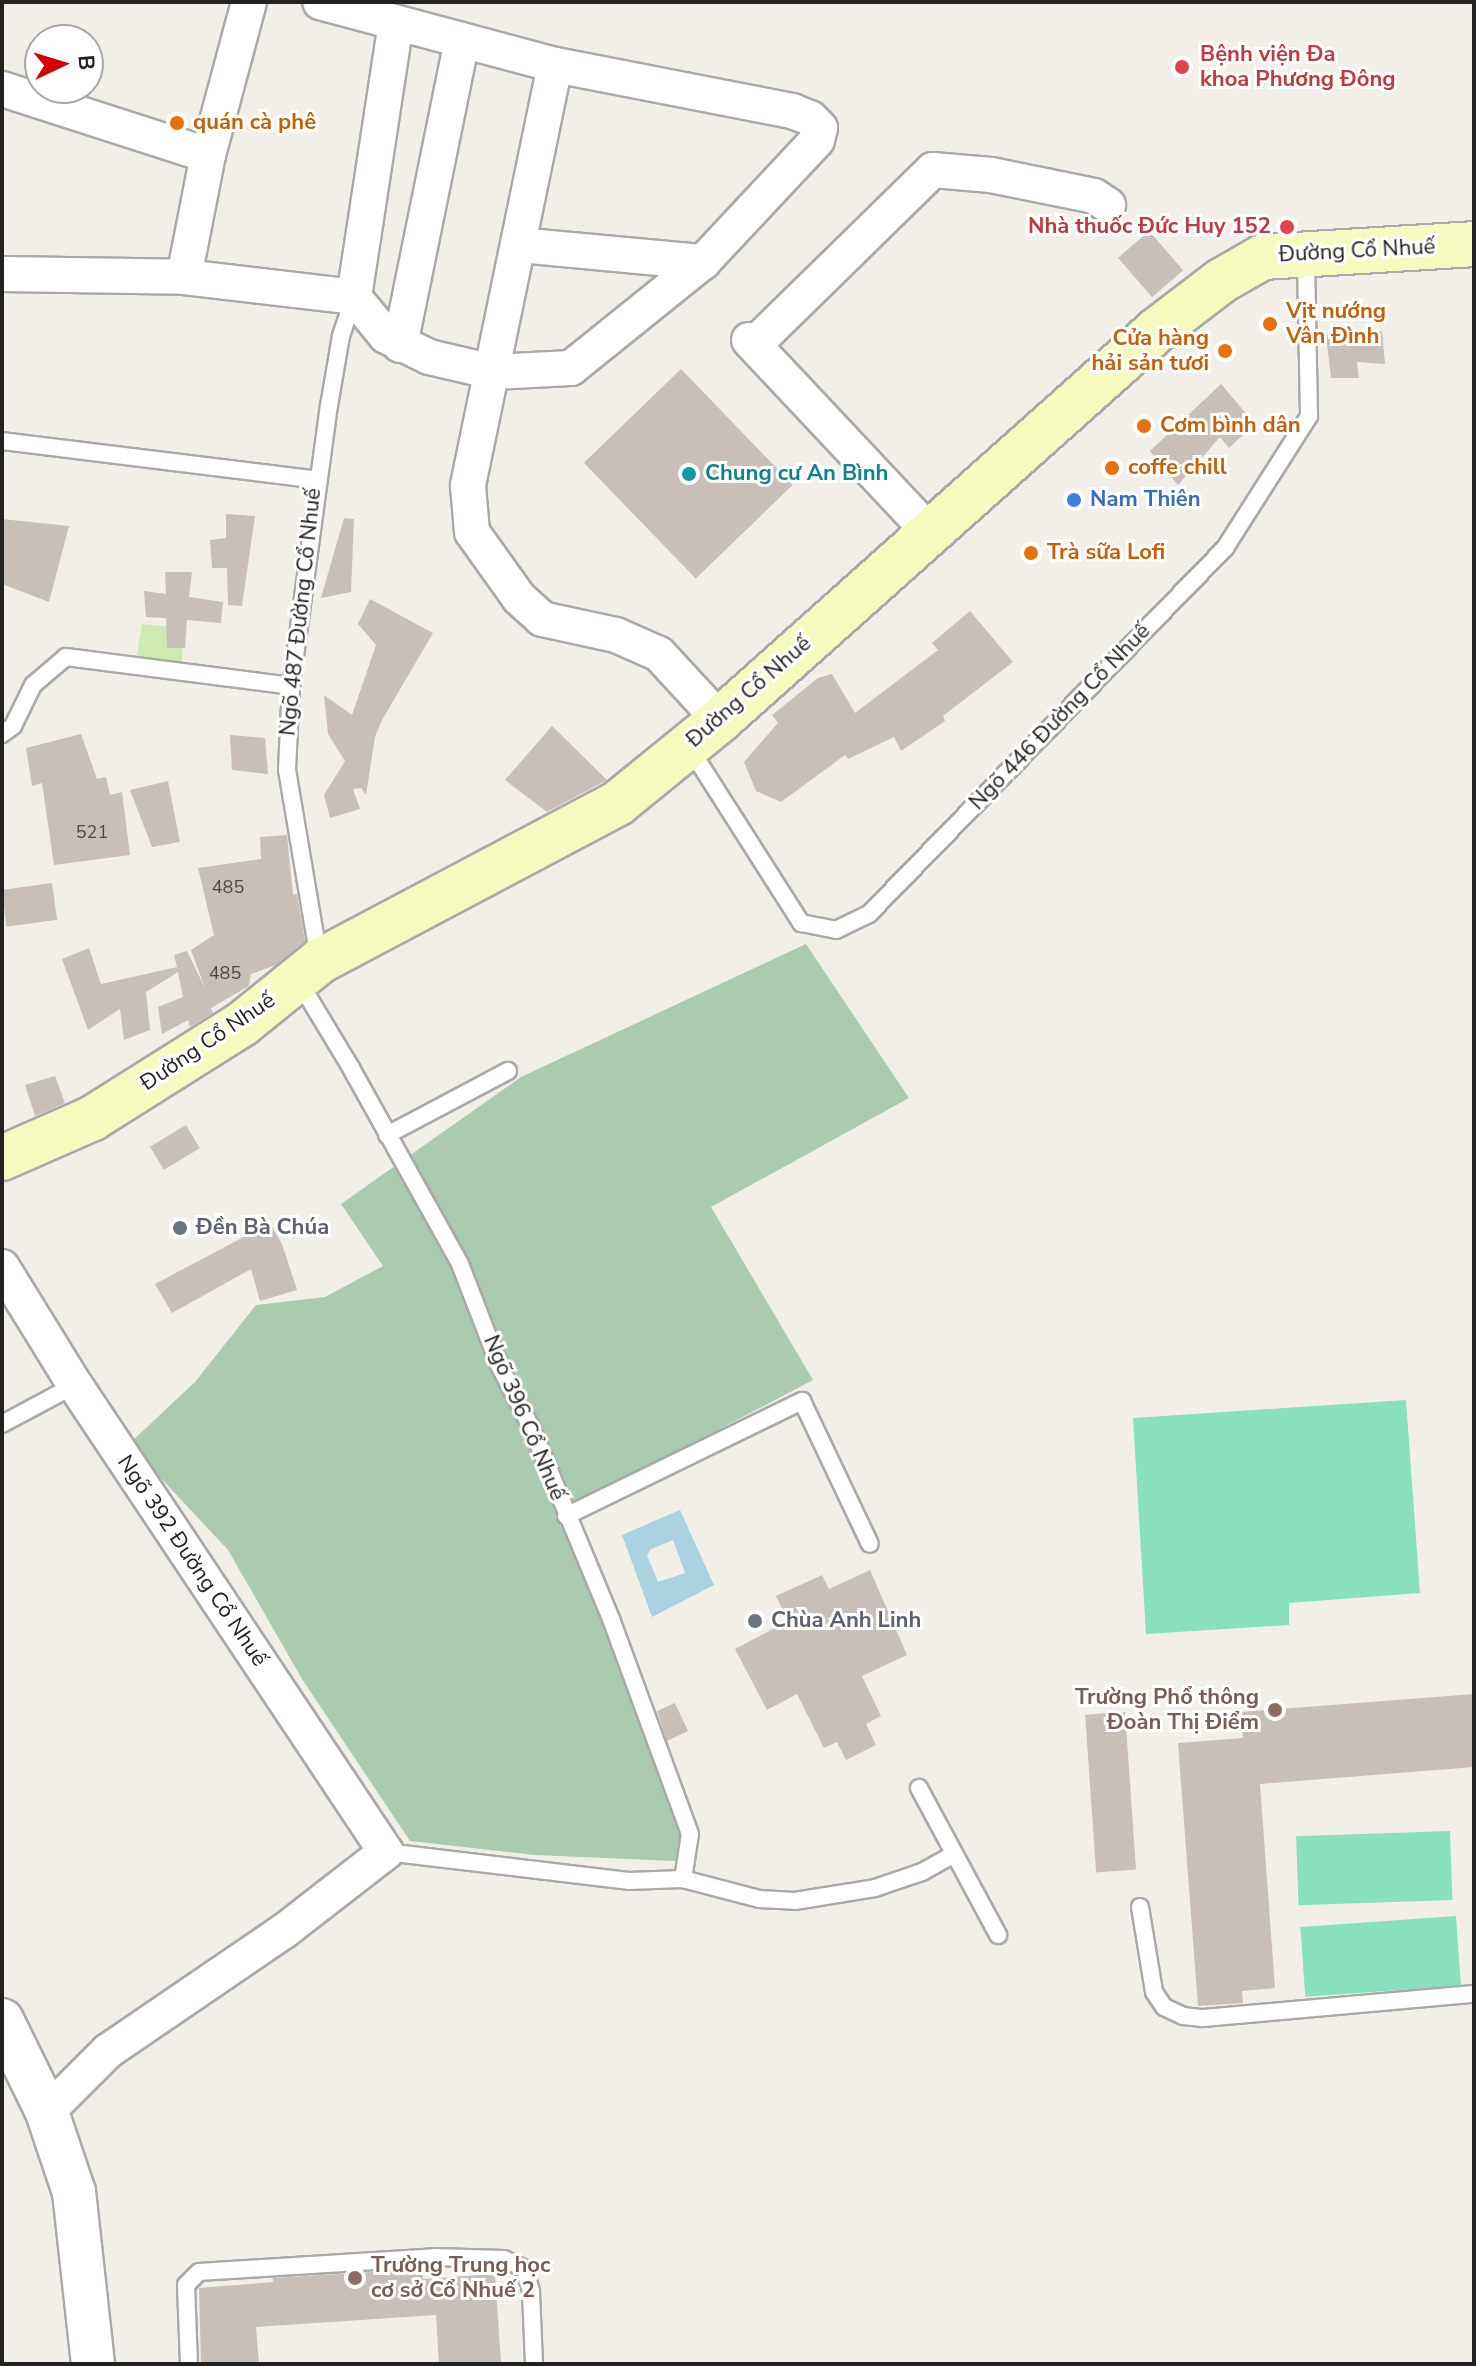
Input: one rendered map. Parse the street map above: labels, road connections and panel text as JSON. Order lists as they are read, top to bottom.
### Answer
{
  "streets": {
    "main road": ["Đường Cổ Nhuế"],
    "street": ["Ngõ 392 Đường Cổ Nhuế"],
    "lane": ["Ngõ 487 Đường Cổ Nhuế", "Ngõ 446 Đường Cổ Nhuế", "Ngõ 396 Cổ Nhuế"]
  },
  "crossings": [
    ["Đường Cổ Nhuế", "Ngõ 487 Đường Cổ Nhuế"],
    ["Đường Cổ Nhuế", "Ngõ 446 Đường Cổ Nhuế"],
    ["Đường Cổ Nhuế", "Ngõ 396 Cổ Nhuế"],
    ["Ngõ 487 Đường Cổ Nhuế", "Ngõ 396 Cổ Nhuế"]
  ],
  "places": [
    "Bệnh viện Đa khoa Phương Đông",
    "quán cà phê",
    "Nhà thuốc Đức Huy 152",
    "Vịt nướng Vân Đình",
    "Cửa hàng hải sản tươi",
    "Cơm bình dân",
    "coffe chill",
    "Chung cư An Bình",
    "Nam Thiên",
    "Trà sữa Lofi",
    "Đền Bà Chúa",
    "Chùa Anh Linh",
    "Trường Phổ thông Đoàn Thị Điểm",
    "Trường Trung học cơ sở Cổ Nhuế 2"
  ],
  "house_numbers": ["521", "485", "485"],
  "north": "right"
}
